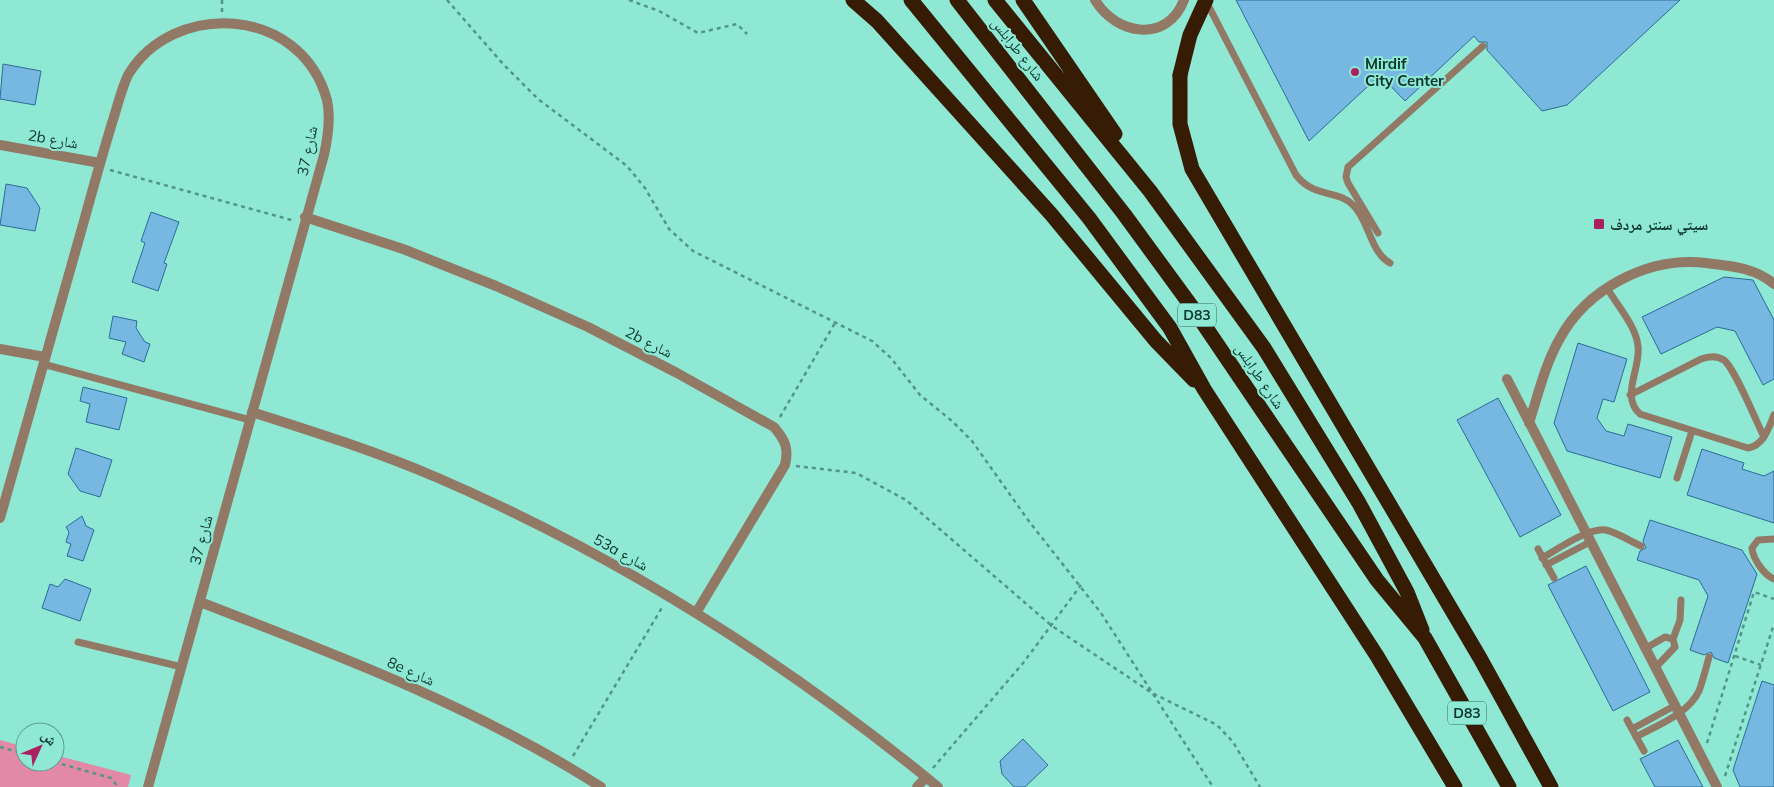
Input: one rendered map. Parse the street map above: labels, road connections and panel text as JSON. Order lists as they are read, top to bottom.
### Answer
{
  "streets": {
    "highway": ["شارع طرابلس", "D83"],
    "street": [
      "2b شارع",
      "شارع 37",
      "53a شارع",
      "8e شارع"
    ]
  },
  "crossings": [
    ["2b شارع", "شارع 37"],
    ["شارع 37", "53a شارع"],
    ["شارع 37", "8e شارع"]
  ],
  "places": {
    "other": ["Mirdif City Center"],
    "transit": ["سيتي سنتر مردف"]
  },
  "north": "top right"
}
